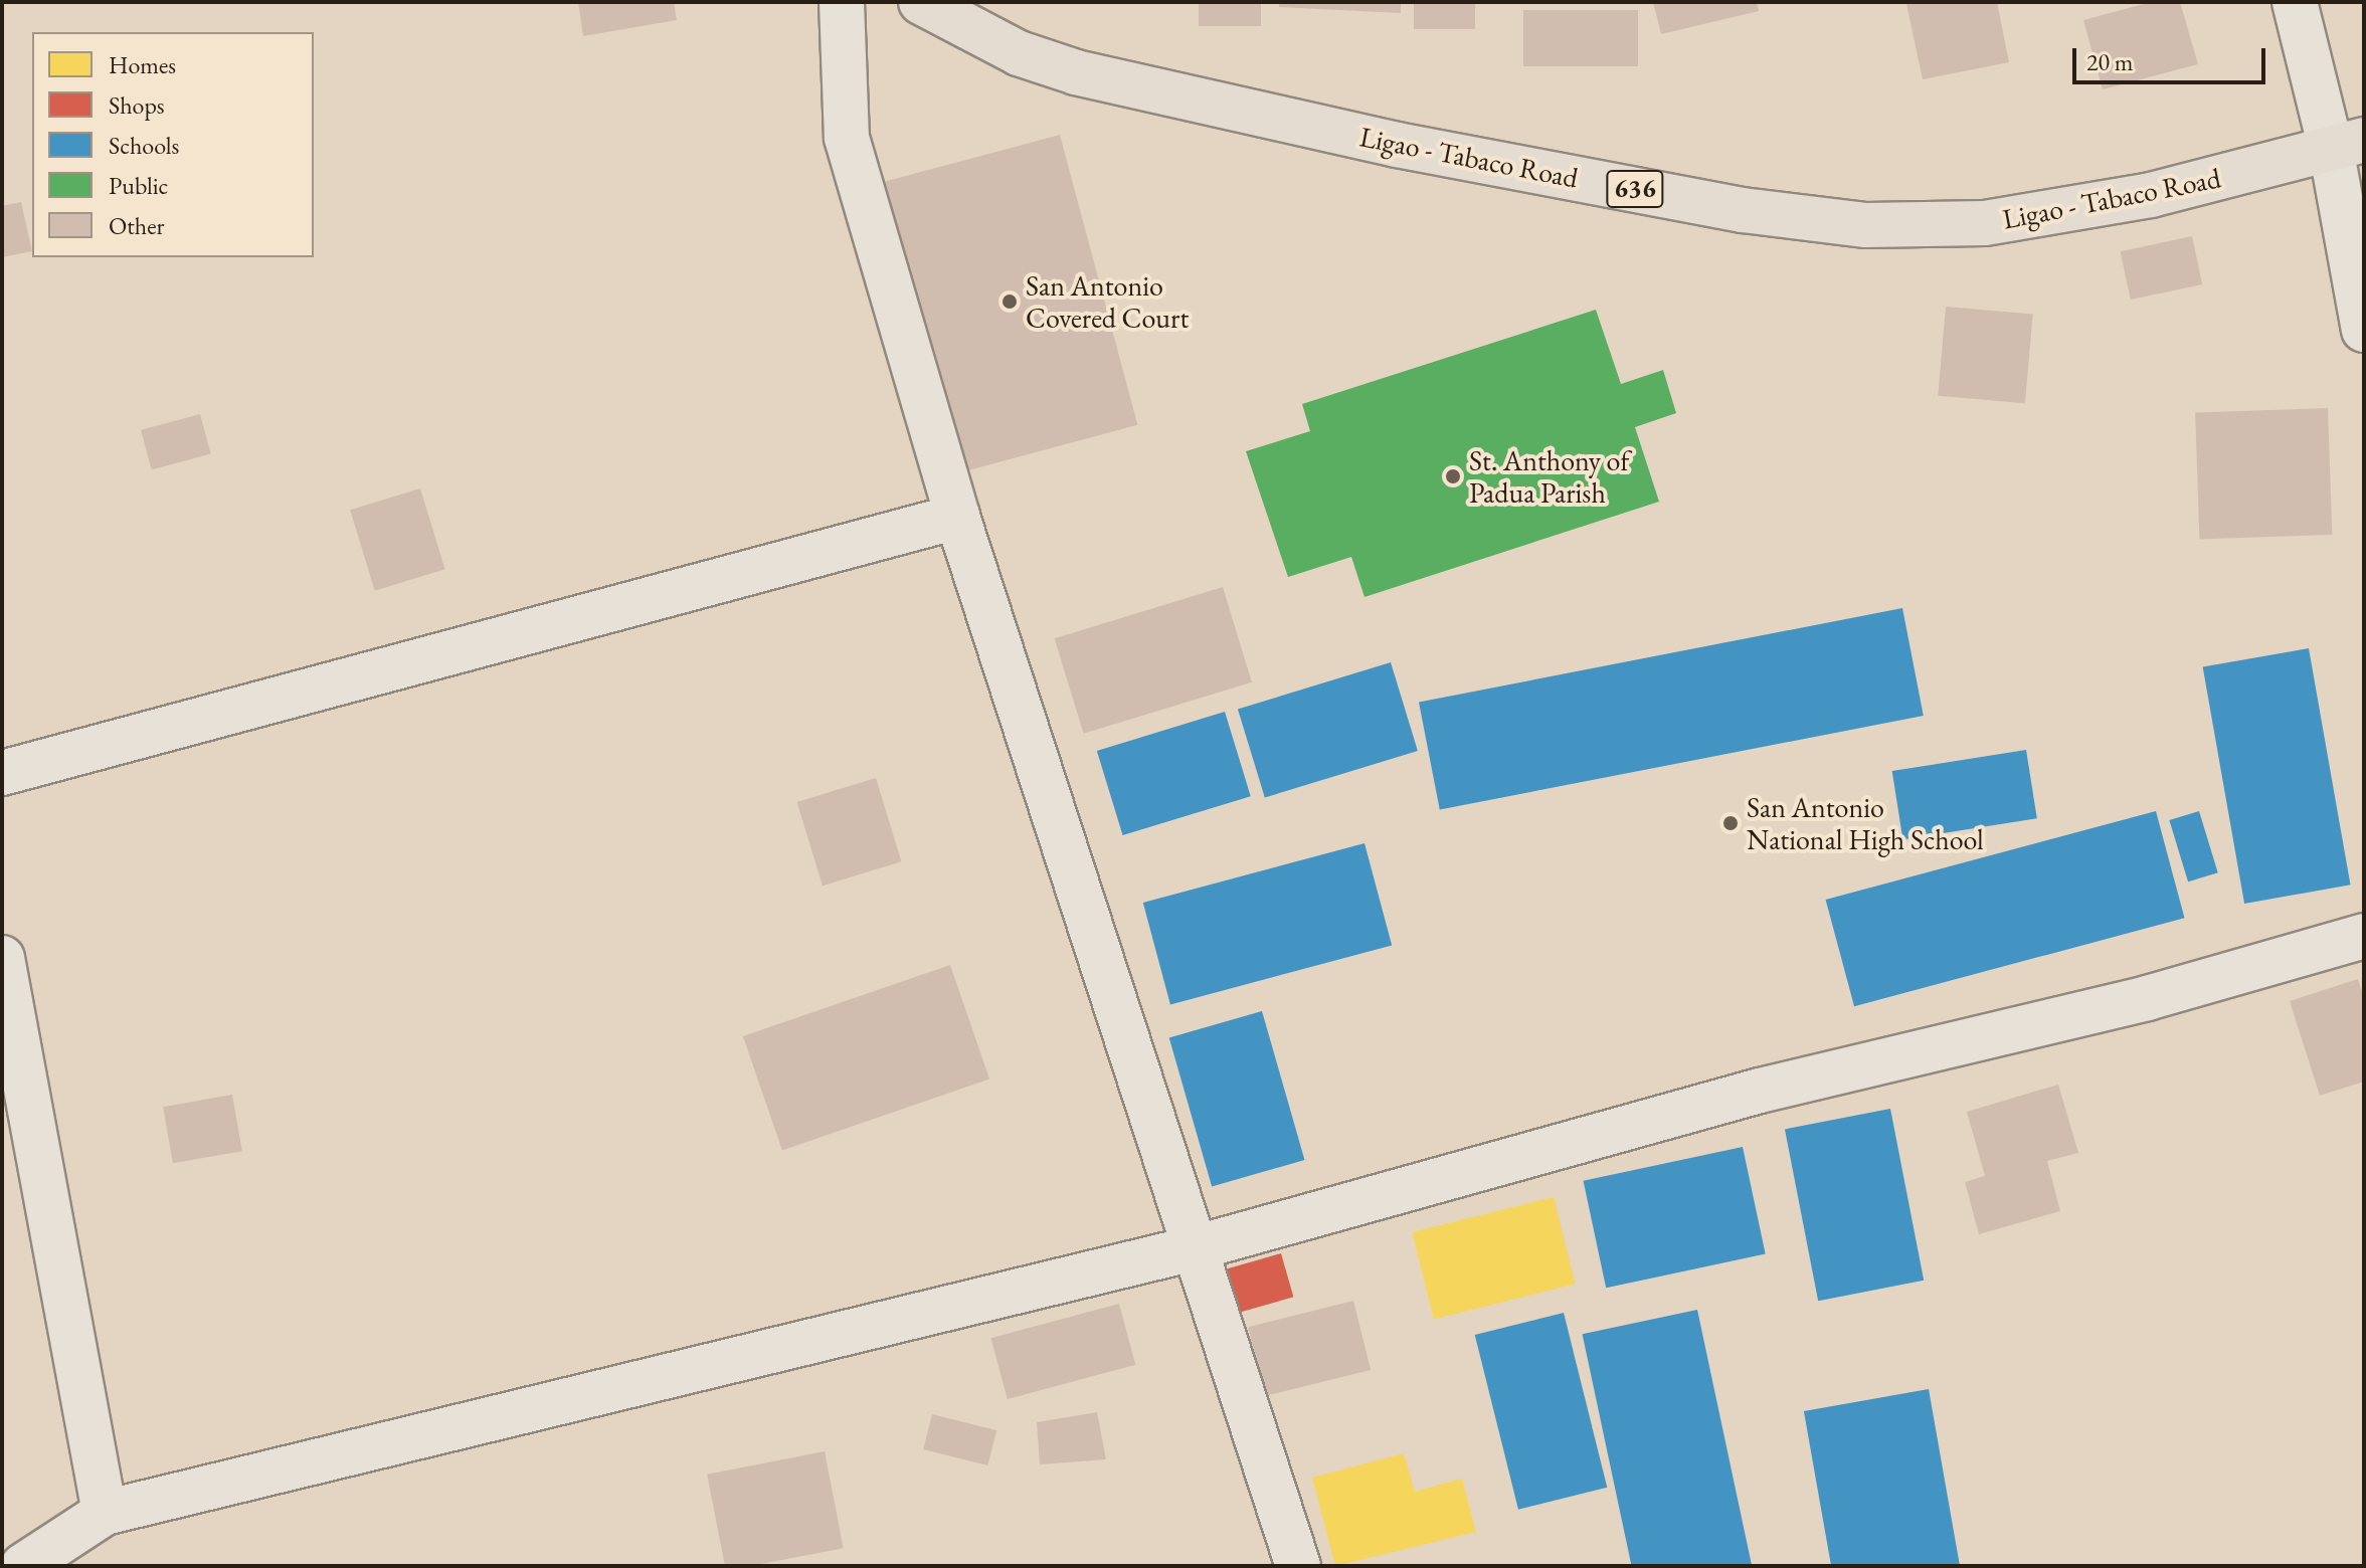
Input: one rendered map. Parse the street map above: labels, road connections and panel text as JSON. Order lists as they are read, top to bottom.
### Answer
{
  "streets": {
    "main road": ["Ligao - Tabaco Road", "636"]
  },
  "places": ["San Antonio Covered Court", "St. Anthony of Padua Parish", "San Antonio National High School"],
  "legend": [
    "Homes",
    "Shops",
    "Schools",
    "Public",
    "Other"
  ],
  "scale_bar": "20 m"
}
